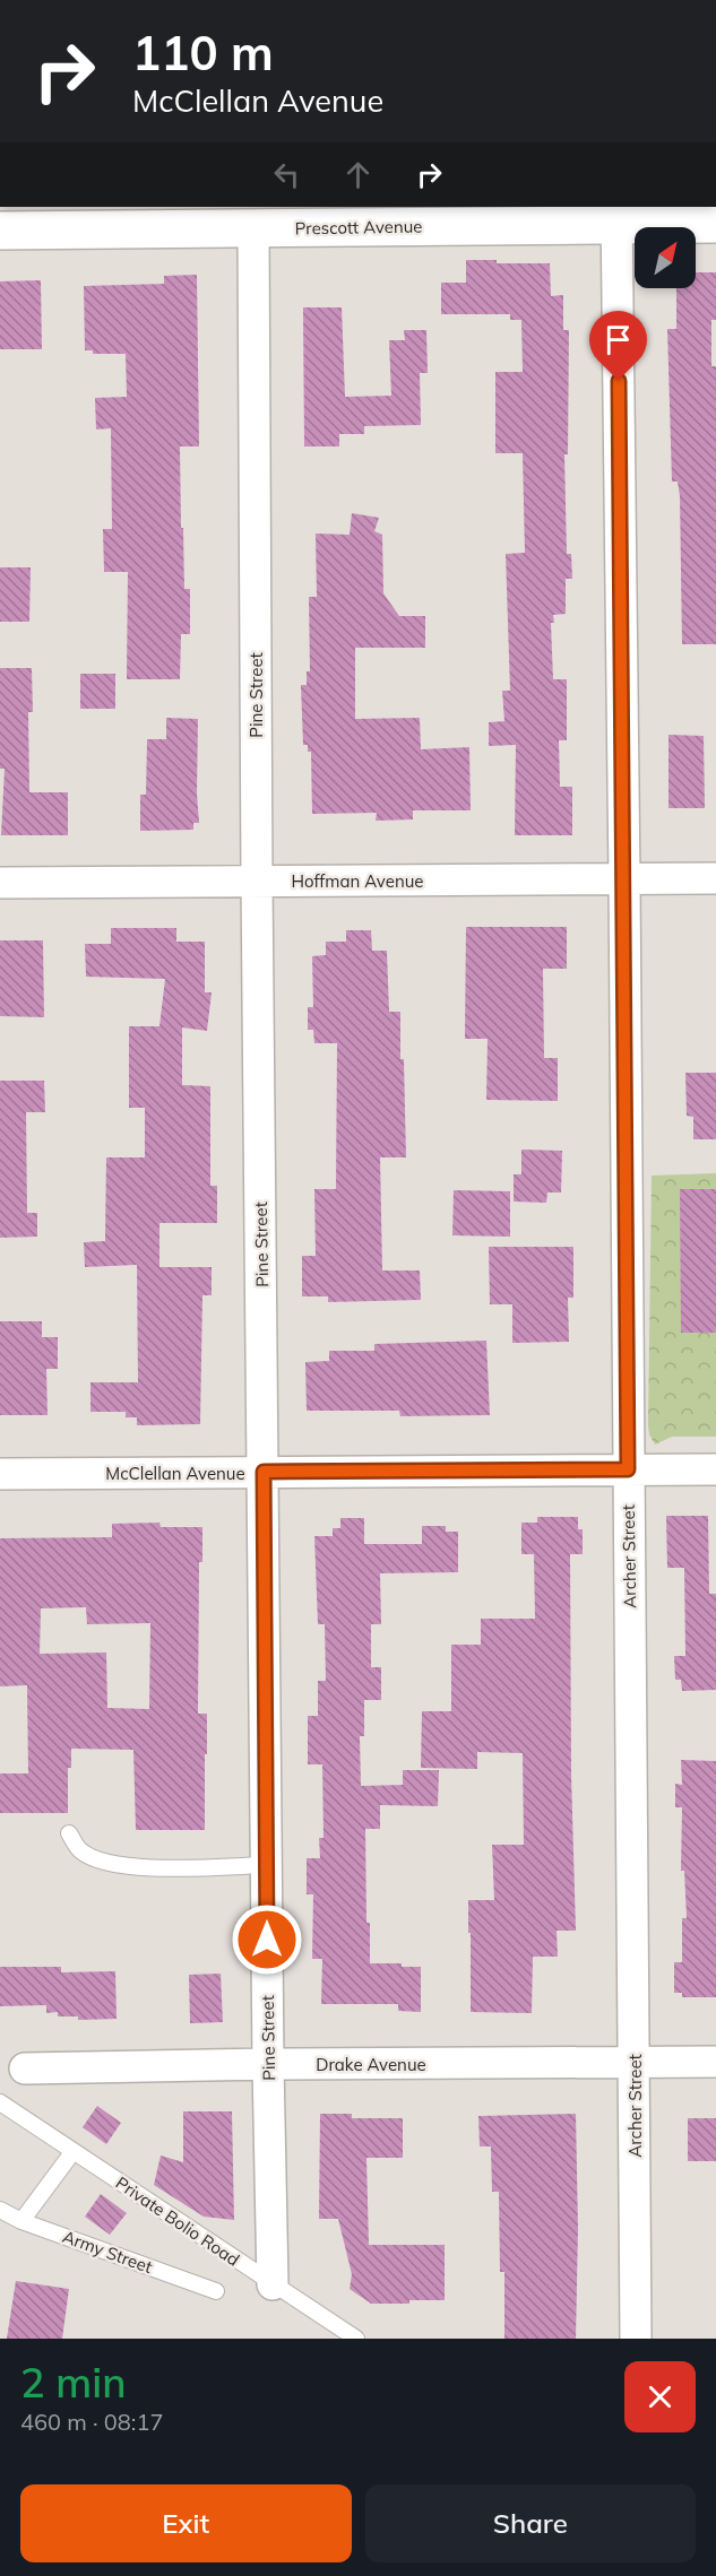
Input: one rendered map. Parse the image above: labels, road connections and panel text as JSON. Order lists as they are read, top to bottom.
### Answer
{
  "streets": {
    "street": [
      "Prescott Avenue",
      "Pine Street",
      "Hoffman Avenue",
      "McClellan Avenue",
      "Archer Street",
      "Drake Avenue"
    ],
    "lane": ["Private Bolio Road", "Army Street"]
  },
  "crossings": [
    ["Prescott Avenue", "Pine Street"],
    ["Prescott Avenue", "Archer Street"],
    ["Pine Street", "Hoffman Avenue"],
    ["Pine Street", "McClellan Avenue"],
    ["Pine Street", "Drake Avenue"],
    ["Pine Street", "Private Bolio Road"],
    ["Hoffman Avenue", "Archer Street"],
    ["McClellan Avenue", "Archer Street"],
    ["Archer Street", "Drake Avenue"]
  ],
  "north": "top right",
  "page": {
    "turn": ["110 m", "McClellan Avenue"],
    "heading": ["2 min", "460 m · 08:17"],
    "buttons": ["Exit", "Share"]
  }
}
